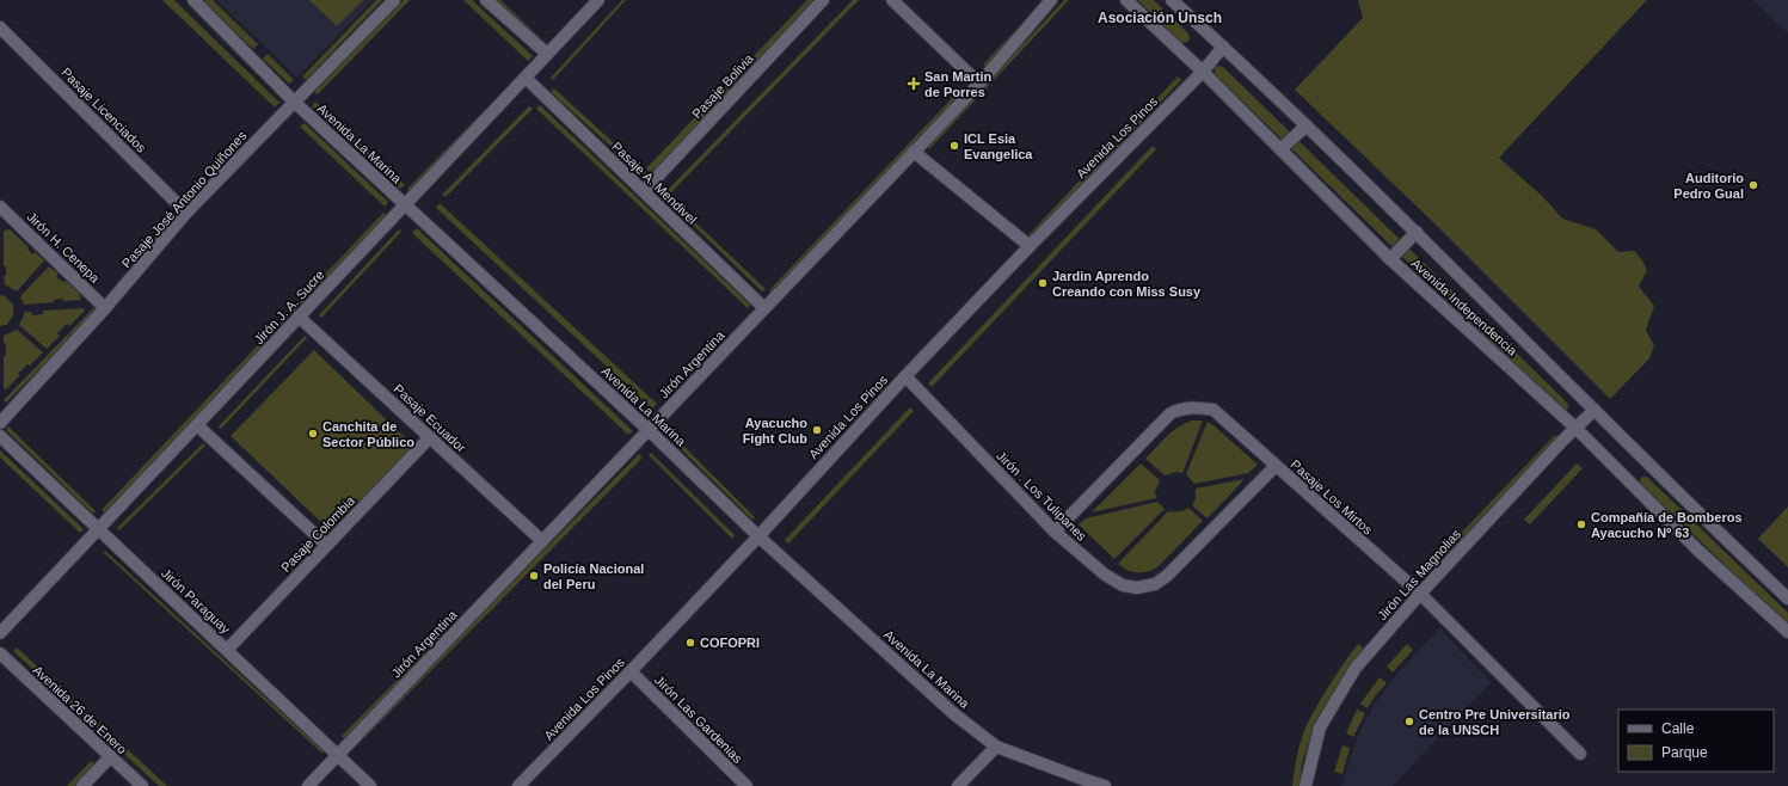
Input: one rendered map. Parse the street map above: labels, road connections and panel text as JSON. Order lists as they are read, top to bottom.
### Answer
{
  "streets": {
    "street": [
      "Pasaje Bolivia",
      "Pasaje Licenciados",
      "Avenida Los Pinos",
      "Avenida La Marina",
      "Pasaje A. Mendivel",
      "Pasaje José Antonio Quiñones",
      "Jirón H. Cenepa",
      "Jirón J. A. Sucre",
      "Avenida Independencia",
      "Jirón Argentina",
      "Pasaje Ecuador",
      "Jirón . Los Tulipanes",
      "Pasaje Los Mirtos",
      "Pasaje Colombia",
      "Jirón Las Magnolias",
      "Jirón Paraguay",
      "Avenida 26 de Enero",
      "Jirón Las Gardenias"
    ]
  },
  "crossings": [
    ["Pasaje Bolivia", "Pasaje A. Mendivel"],
    ["Pasaje Licenciados", "Pasaje José Antonio Quiñones"],
    ["Avenida Los Pinos", "Avenida La Marina"],
    ["Avenida Los Pinos", "Avenida Independencia"],
    ["Avenida Los Pinos", "Jirón . Los Tulipanes"],
    ["Avenida Los Pinos", "Jirón Las Gardenias"],
    ["Avenida La Marina", "Pasaje José Antonio Quiñones"],
    ["Avenida La Marina", "Jirón J. A. Sucre"],
    ["Avenida La Marina", "Jirón Argentina"],
    ["Pasaje A. Mendivel", "Jirón J. A. Sucre"],
    ["Pasaje A. Mendivel", "Jirón Argentina"],
    ["Pasaje José Antonio Quiñones", "Jirón H. Cenepa"],
    ["Jirón J. A. Sucre", "Pasaje Ecuador"],
    ["Jirón J. A. Sucre", "Jirón Paraguay"],
    ["Avenida Independencia", "Jirón Las Magnolias"],
    ["Jirón Argentina", "Pasaje Ecuador"],
    ["Jirón Argentina", "Jirón Paraguay"],
    ["Pasaje Ecuador", "Pasaje Colombia"],
    ["Jirón . Los Tulipanes", "Pasaje Los Mirtos"],
    ["Pasaje Los Mirtos", "Jirón Las Magnolias"],
    ["Pasaje Colombia", "Jirón Paraguay"]
  ],
  "districts": ["Asociación Unsch"],
  "places": {
    "health": ["San Martin de Porres"],
    "other": [
      "ICL Esia Evangelica",
      "Auditorio Pedro Gual",
      "Jardin Aprendo Creando con Miss Susy",
      "Ayacucho Fight Club",
      "Canchita de Sector Público",
      "Compañía de Bomberos Ayacucho Nº 63",
      "Policía Nacional del Peru",
      "COFOPRI",
      "Centro Pre Universitario de la UNSCH"
    ]
  },
  "legend": ["Calle", "Parque"]
}
